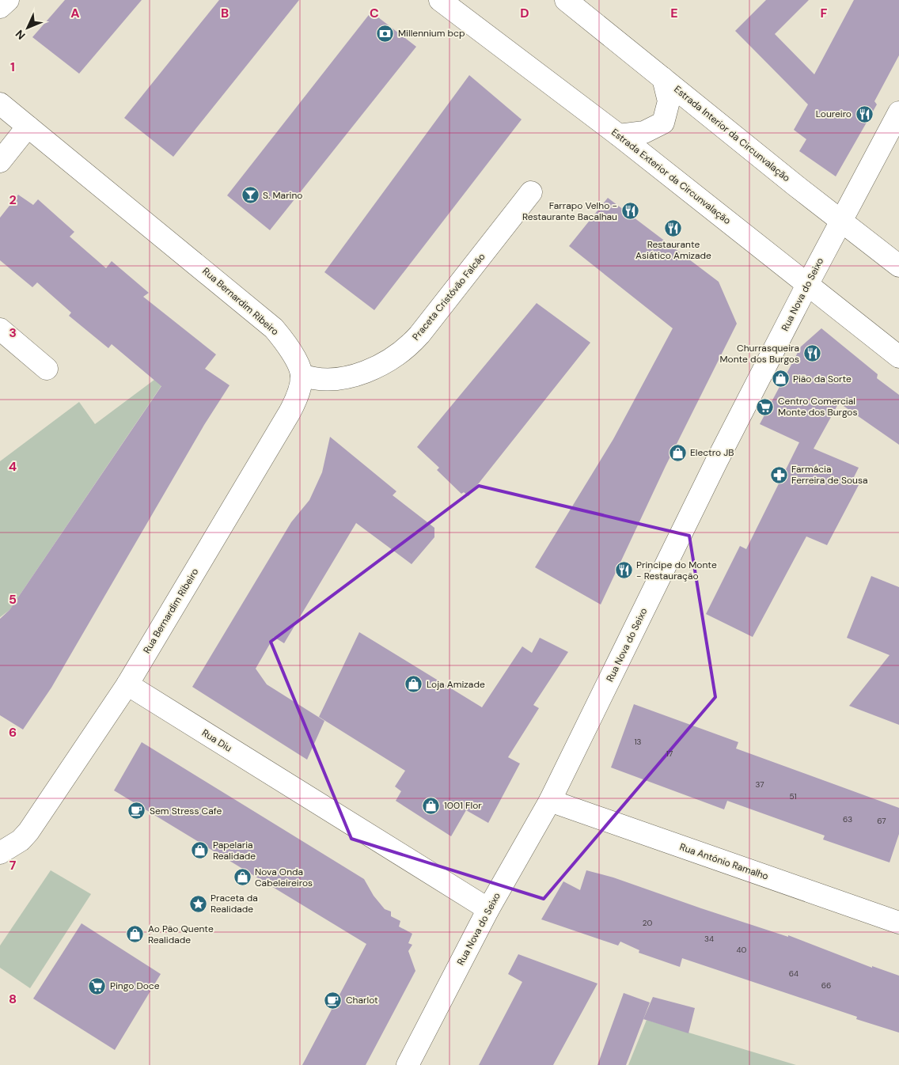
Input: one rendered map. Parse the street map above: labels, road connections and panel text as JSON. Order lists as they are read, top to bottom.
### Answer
{
  "streets": {
    "street": [
      "Estrada Interior da Circunvalação",
      "Estrada Exterior da Circunvalação",
      "Rua Nova do Seixo",
      "Praceta Cristóvão Falcão",
      "Rua Bernardim Ribeiro",
      "Rua Diu",
      "Rua António Ramalho"
    ]
  },
  "crossings": [
    ["Estrada Interior da Circunvalação", "Rua Nova do Seixo"],
    ["Estrada Exterior da Circunvalação", "Rua Nova do Seixo"],
    ["Rua Nova do Seixo", "Rua Diu"],
    ["Rua Nova do Seixo", "Rua António Ramalho"],
    ["Praceta Cristóvão Falcão", "Rua Bernardim Ribeiro"],
    ["Rua Bernardim Ribeiro", "Rua Diu"]
  ],
  "places": {
    "bank": ["Millennium bcp"],
    "restaurant": [
      "Loureiro",
      "Farrapo Velho - Restaurante Bacalhau",
      "Restaurante Asiático Amizade",
      "Churrasqueira Monte dos Burgos",
      "Principe do Monte - Restauração"
    ],
    "bar": ["S. Marino"],
    "shop": [
      "Pião da Sorte",
      "Electro JB",
      "Loja Amizade",
      "1001 Flor",
      "Papelaria Realidade",
      "Nova Onda Cabeleireiros",
      "Ao Pão Quente Realidade"
    ],
    "supermarket": ["Centro Comercial Monte dos Burgos", "Pingo Doce"],
    "pharmacy": ["Farmácia Ferreira de Sousa"],
    "cafe": ["Sem Stress Cafe", "Charlot"],
    "place": ["Praceta da Realidade"]
  },
  "house_numbers": [
    "13",
    "17",
    "37",
    "51",
    "63",
    "67",
    "20",
    "34",
    "40",
    "64",
    "66"
  ],
  "north": "bottom left",
  "grid": {
    "columns": [
      "A",
      "B",
      "C",
      "D",
      "E",
      "F"
    ],
    "rows": [
      "1",
      "2",
      "3",
      "4",
      "5",
      "6",
      "7",
      "8"
    ]
  }
}
